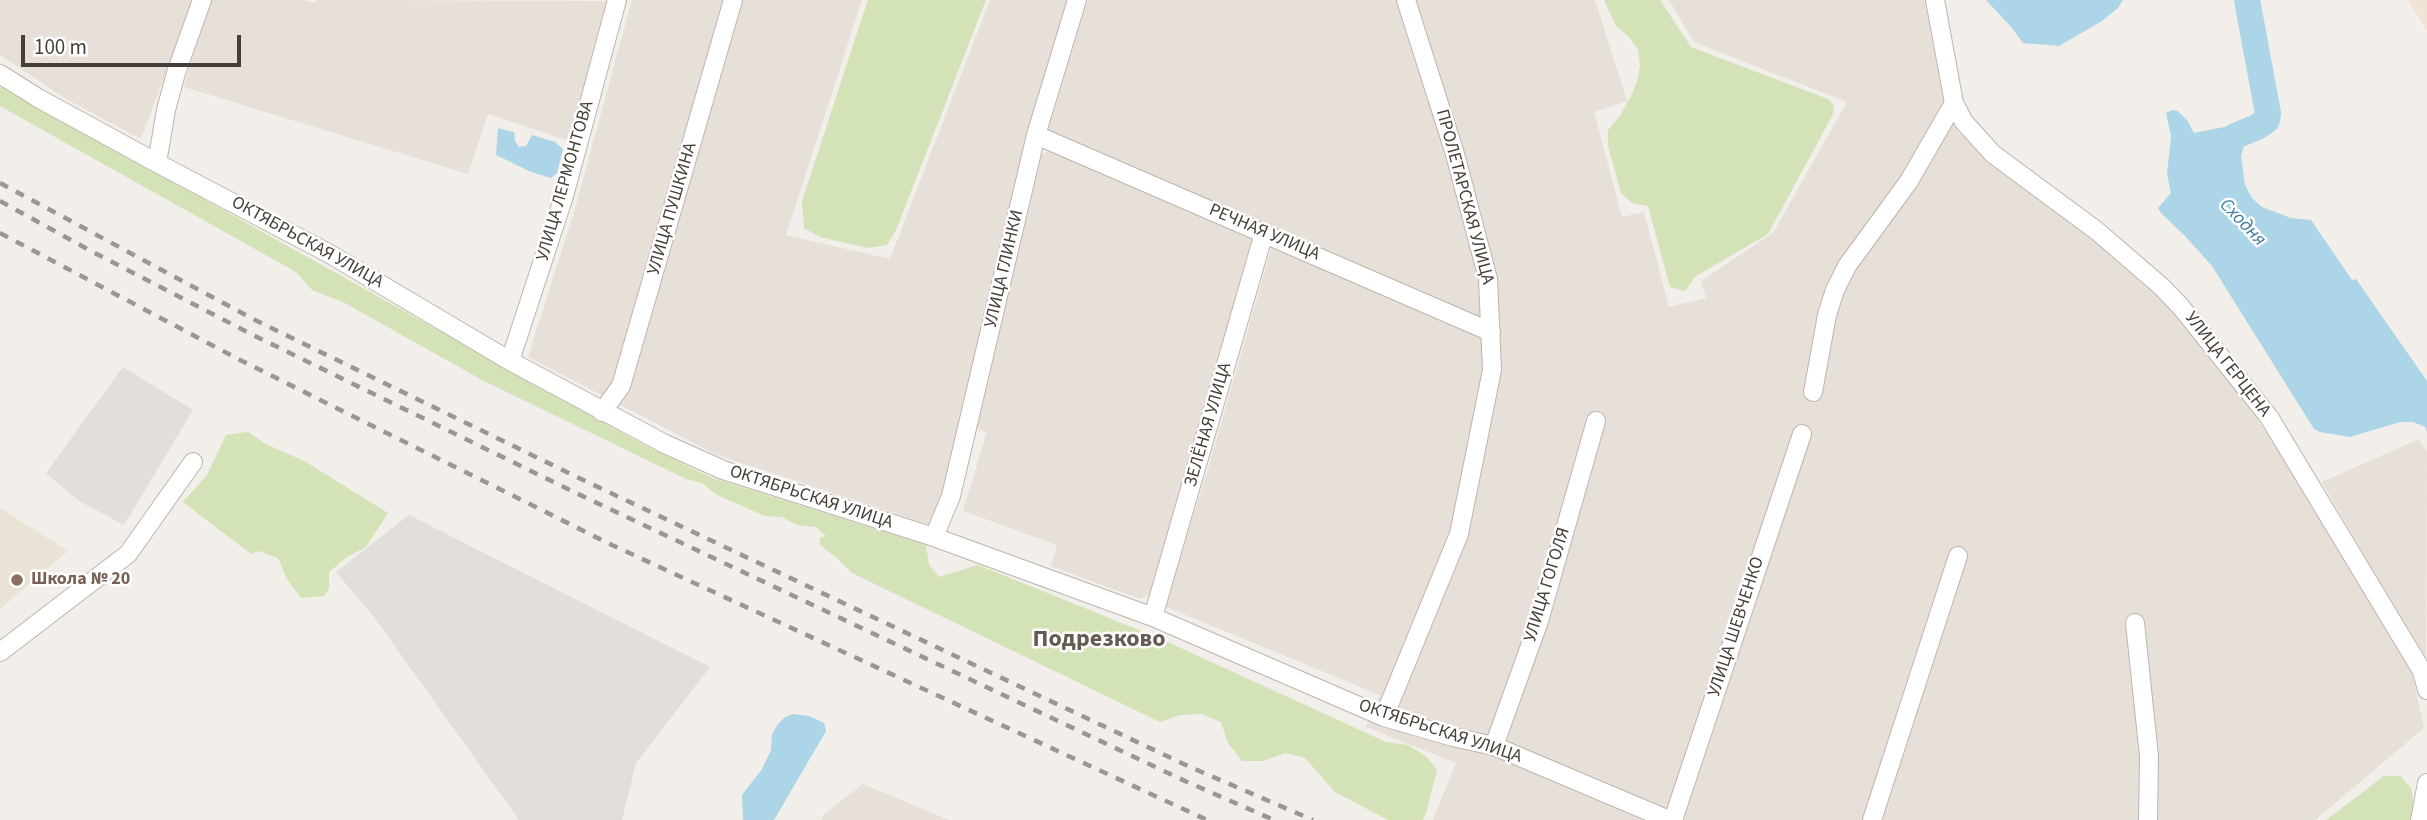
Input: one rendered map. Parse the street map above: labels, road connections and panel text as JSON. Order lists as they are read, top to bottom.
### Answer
{
  "streets": {
    "street": [
      "УЛИЦА ЛЕРМОНТОВА",
      "ПРОЛЕТАРСКАЯ УЛИЦА",
      "УЛИЦА ПУШКИНА",
      "РЕЧНАЯ УЛИЦА",
      "ОКТЯБРЬСКАЯ УЛИЦА",
      "УЛИЦА ГЛИНКИ",
      "УЛИЦА ГЕРЦЕНА",
      "ЗЕЛЁНАЯ УЛИЦА",
      "УЛИЦА ГОГОЛЯ",
      "УЛИЦА ШЕВЧЕНКО"
    ]
  },
  "crossings": [
    ["УЛИЦА ЛЕРМОНТОВА", "ОКТЯБРЬСКАЯ УЛИЦА"],
    ["ПРОЛЕТАРСКАЯ УЛИЦА", "РЕЧНАЯ УЛИЦА"],
    ["ПРОЛЕТАРСКАЯ УЛИЦА", "ОКТЯБРЬСКАЯ УЛИЦА"],
    ["УЛИЦА ПУШКИНА", "ОКТЯБРЬСКАЯ УЛИЦА"],
    ["РЕЧНАЯ УЛИЦА", "УЛИЦА ГЛИНКИ"],
    ["РЕЧНАЯ УЛИЦА", "ЗЕЛЁНАЯ УЛИЦА"],
    ["ОКТЯБРЬСКАЯ УЛИЦА", "УЛИЦА ГЛИНКИ"],
    ["ОКТЯБРЬСКАЯ УЛИЦА", "ЗЕЛЁНАЯ УЛИЦА"],
    ["ОКТЯБРЬСКАЯ УЛИЦА", "УЛИЦА ГОГОЛЯ"],
    ["ОКТЯБРЬСКАЯ УЛИЦА", "УЛИЦА ШЕВЧЕНКО"]
  ],
  "districts": ["Подрезково"],
  "water": ["Сходня"],
  "places": ["Школа № 20"],
  "scale_bar": "100 m"
}
